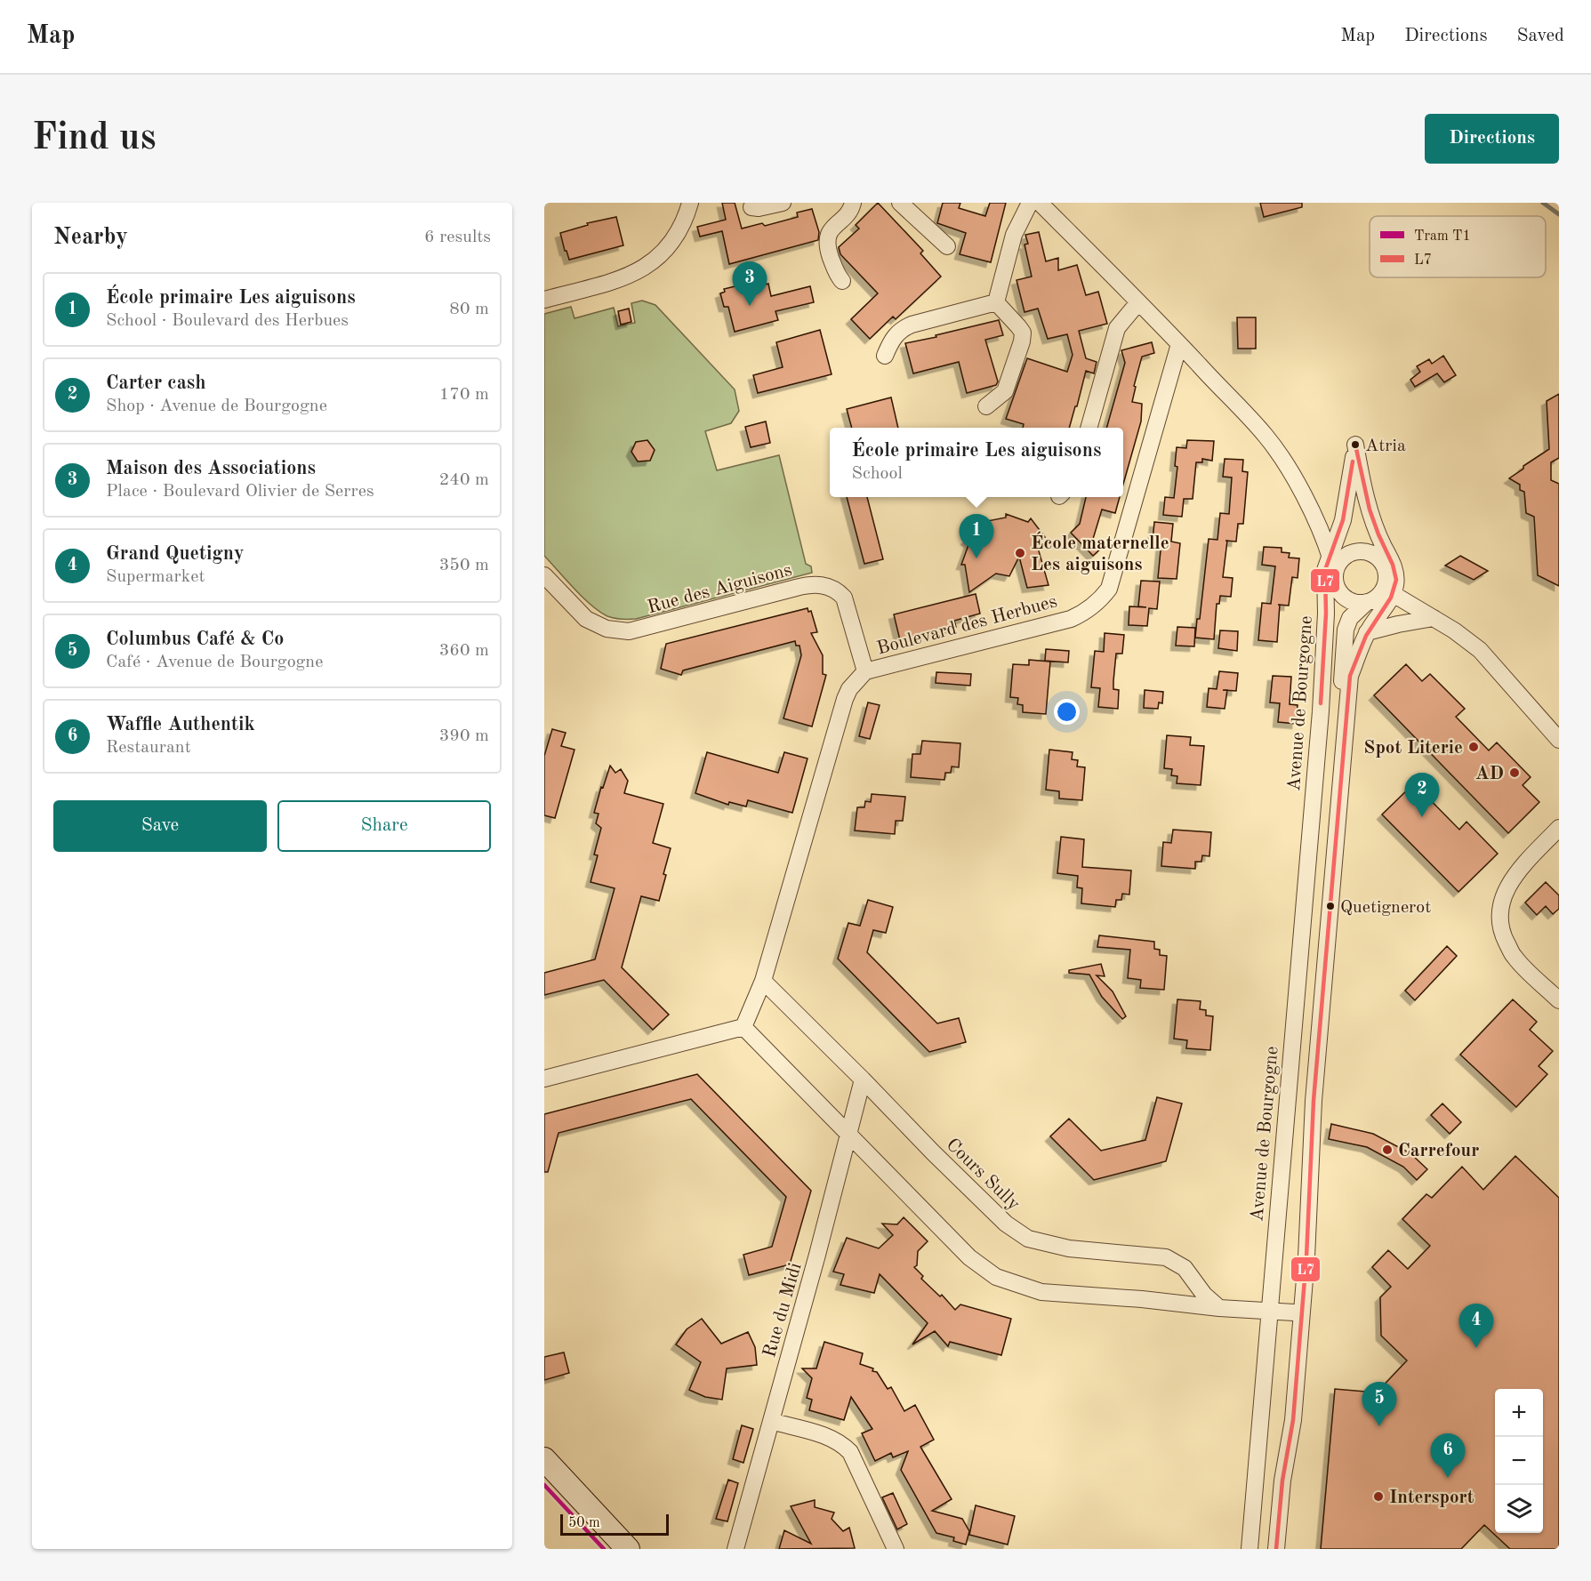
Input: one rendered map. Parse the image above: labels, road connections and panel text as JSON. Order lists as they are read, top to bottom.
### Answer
{
  "streets": {
    "street": [
      "Rue des Aiguisons",
      "Boulevard des Herbues",
      "Avenue de Bourgogne",
      "Cours Sully",
      "Rue du Midi"
    ]
  },
  "crossings": [
    ["Rue des Aiguisons", "Boulevard des Herbues"],
    ["Boulevard des Herbues", "Cours Sully"],
    ["Cours Sully", "Rue du Midi"]
  ],
  "places": [
    "Atria",
    "École maternelle Les aiguisons",
    "Spot Literie",
    "AD",
    "Quetignerot",
    "Carrefour",
    "Intersport"
  ],
  "lines": ["transit line L7", "tram line T1"],
  "legend": ["Tram T1", "L7"],
  "scale_bar": "50 m",
  "page": {
    "header": "Map",
    "nav": ["Map", "Directions", "Saved"],
    "buttons": [
      "Directions",
      ["Save", "Share"]
    ],
    "title": "Find us",
    "heading": ["Nearby", "6 results"],
    "pins": [
      "3",
      "1",
      "2",
      "4",
      "5",
      "6"
    ],
    "list": [
      {
        "mark": "1",
        "name": "École primaire Les aiguisons",
        "note": "School · Boulevard des Herbues",
        "value": "80 m"
      },
      {
        "mark": "2",
        "name": "Carter cash",
        "note": "Shop · Avenue de Bourgogne",
        "value": "170 m"
      },
      {
        "mark": "3",
        "name": "Maison des Associations",
        "note": "Place · Boulevard Olivier de Serres",
        "value": "240 m"
      },
      {
        "mark": "4",
        "name": "Grand Quetigny",
        "note": "Supermarket",
        "value": "350 m"
      },
      {
        "mark": "5",
        "name": "Columbus Café & Co",
        "note": "Café · Avenue de Bourgogne",
        "value": "360 m"
      },
      {
        "mark": "6",
        "name": "Waffle Authentik",
        "note": "Restaurant",
        "value": "390 m"
      }
    ],
    "popup": ["École primaire Les aiguisons", "School"],
    "map_buttons": ["+", "−"],
    "scale": "50 m"
  }
}
